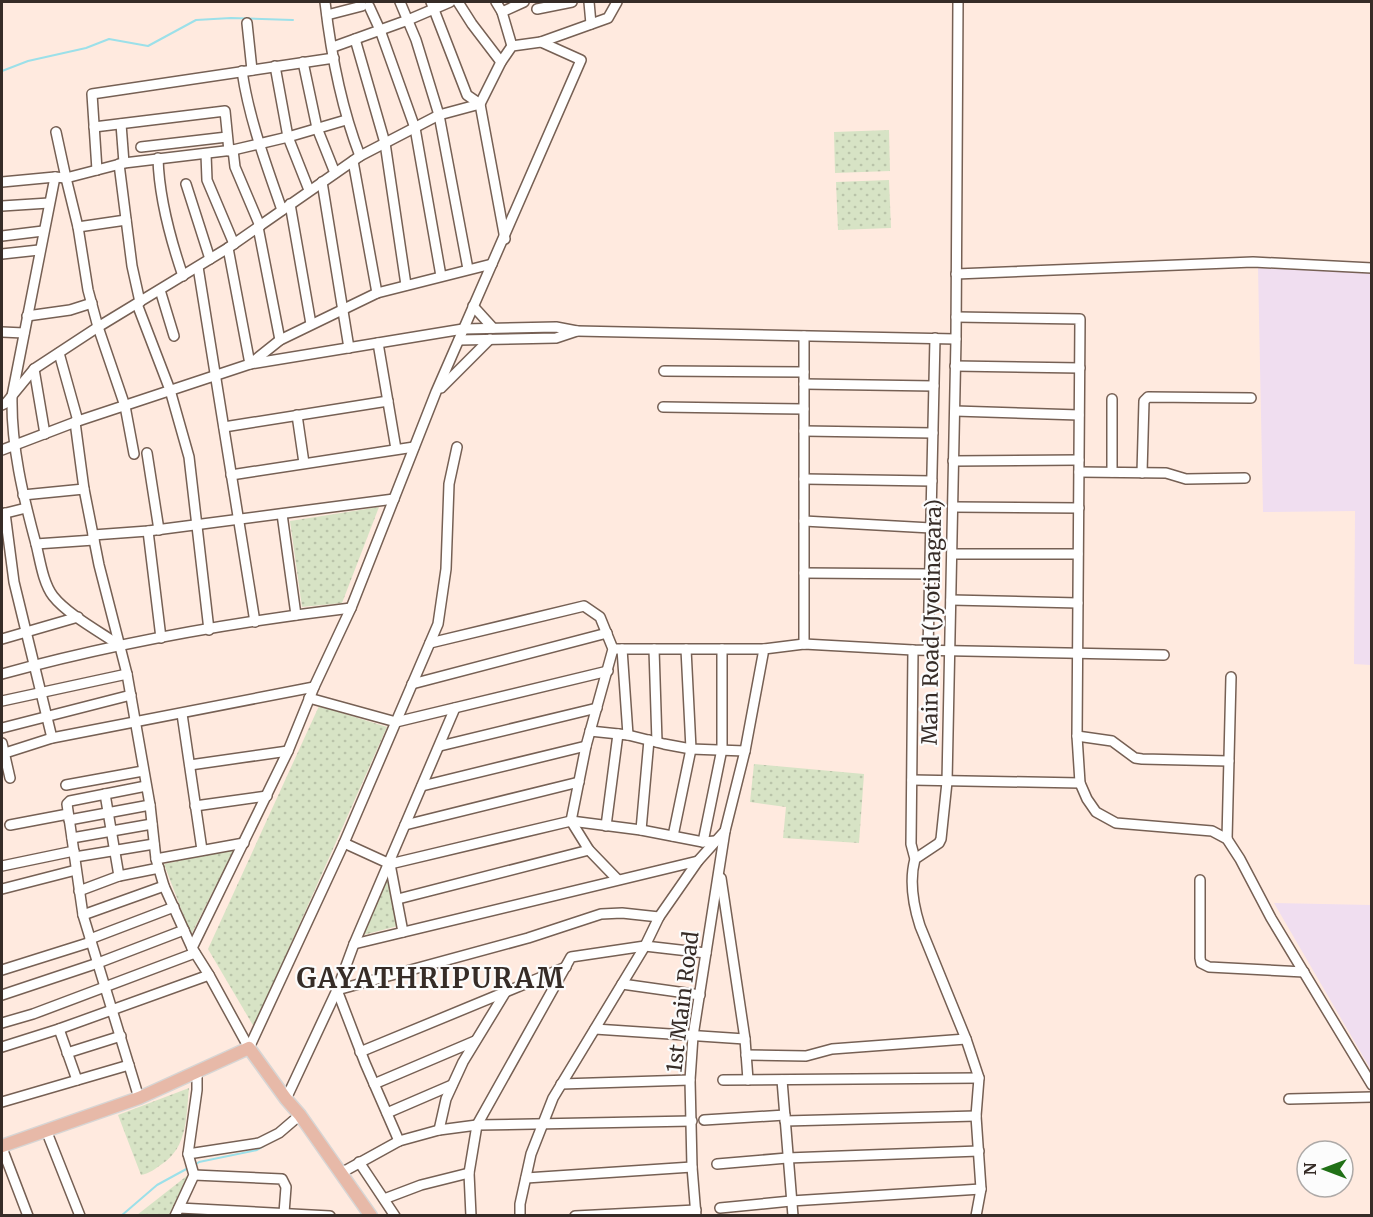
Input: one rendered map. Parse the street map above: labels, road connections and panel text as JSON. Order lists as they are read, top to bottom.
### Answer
{
  "streets": {
    "street": ["Main Road (Jyotinagara)", "1st Main Road"]
  },
  "districts": ["GAYATHRIPURAM"],
  "north": "left"
}
